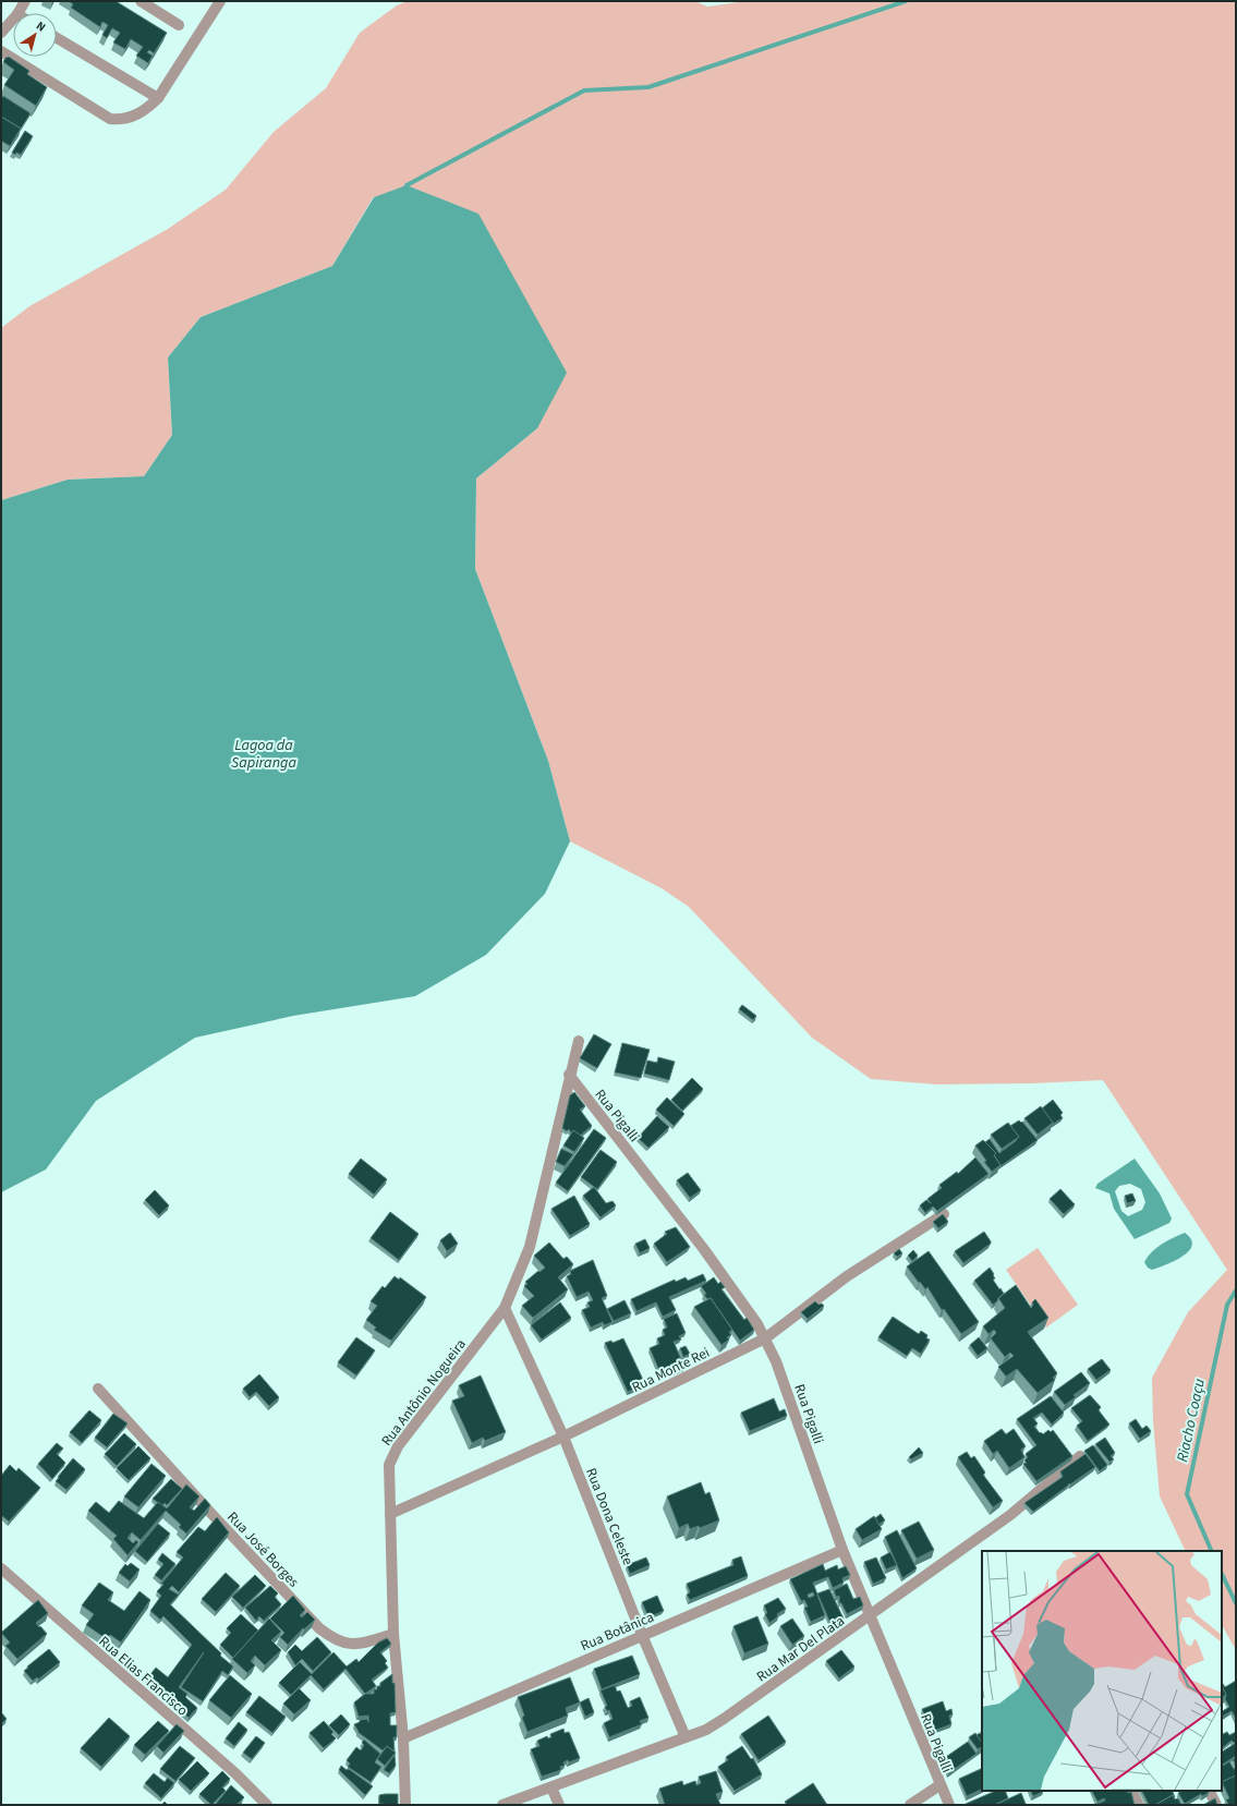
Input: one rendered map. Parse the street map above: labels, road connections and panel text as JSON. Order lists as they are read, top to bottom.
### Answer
{
  "streets": {
    "street": [
      "Rua Pigalli",
      "Rua Monte Rei",
      "Rua Antônio Nogueira",
      "Rua Dona Celeste",
      "Rua José Borges",
      "Rua Botânica",
      "Rua Mar Del Plata",
      "Rua Elias Francisco"
    ]
  },
  "crossings": [
    ["Rua Pigalli", "Rua Monte Rei"],
    ["Rua Pigalli", "Rua Antônio Nogueira"],
    ["Rua Pigalli", "Rua Botânica"],
    ["Rua Pigalli", "Rua Mar Del Plata"],
    ["Rua Monte Rei", "Rua Antônio Nogueira"],
    ["Rua Monte Rei", "Rua Dona Celeste"],
    ["Rua Antônio Nogueira", "Rua Dona Celeste"],
    ["Rua Antônio Nogueira", "Rua José Borges"],
    ["Rua Antônio Nogueira", "Rua Botânica"],
    ["Rua Dona Celeste", "Rua Botânica"],
    ["Rua Dona Celeste", "Rua Mar Del Plata"]
  ],
  "water": ["Lagoa da Sapiranga", "Riacho Coaçu"],
  "north": "top right"
}
